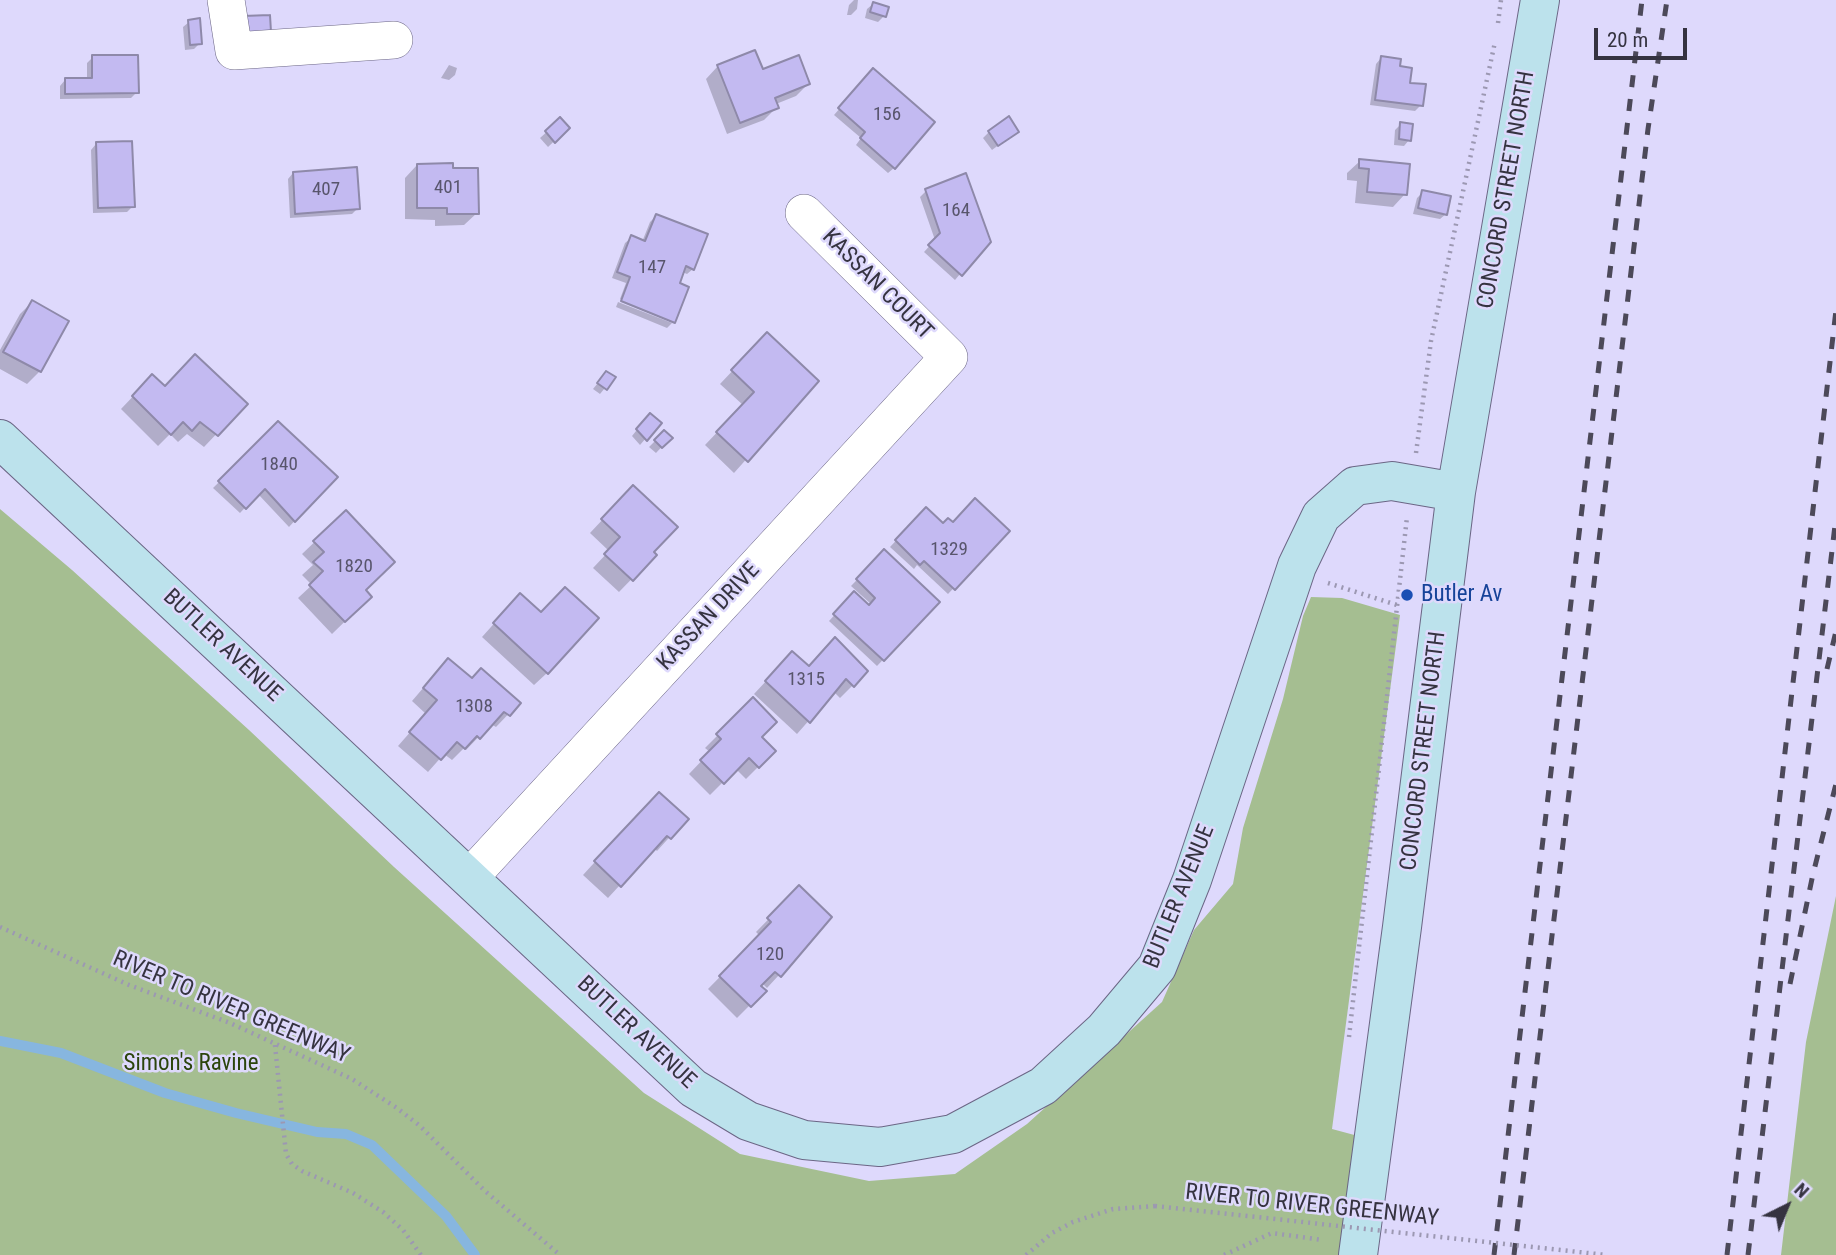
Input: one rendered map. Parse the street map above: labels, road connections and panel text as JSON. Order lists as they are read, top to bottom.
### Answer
{
  "streets": {
    "street": [
      "CONCORD STREET NORTH",
      "KASSAN COURT",
      "KASSAN DRIVE",
      "BUTLER AVENUE"
    ],
    "path": ["RIVER TO RIVER GREENWAY"]
  },
  "crossings": [
    ["CONCORD STREET NORTH", "BUTLER AVENUE"],
    ["KASSAN COURT", "KASSAN DRIVE"],
    ["KASSAN DRIVE", "BUTLER AVENUE"]
  ],
  "parks": ["Simon's Ravine"],
  "places": ["Butler Av"],
  "house_numbers": [
    "156",
    "401",
    "407",
    "164",
    "147",
    "1840",
    "1329",
    "1820",
    "1315",
    "1308",
    "120"
  ],
  "scale_bar": "20 m",
  "north": "top right"
}
